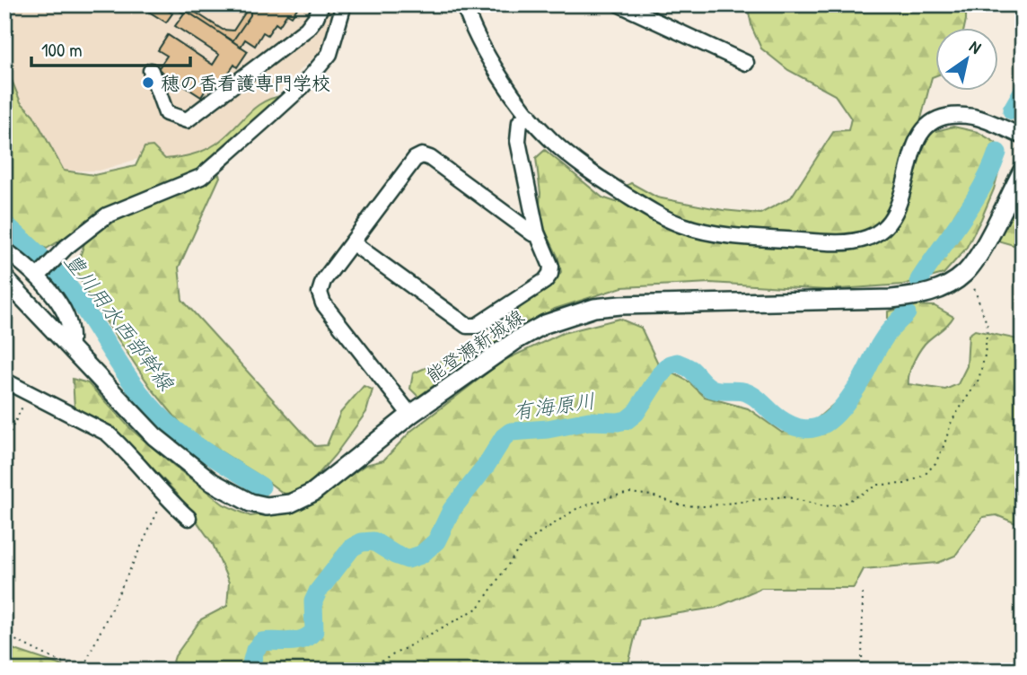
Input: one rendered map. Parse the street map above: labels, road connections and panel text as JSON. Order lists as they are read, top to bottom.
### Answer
{
  "streets": {
    "main road": ["能登瀬新城線"]
  },
  "water": ["豊川用水西部幹線", "有海原川"],
  "places": ["穂の香看護専門学校"],
  "scale_bar": "100 m",
  "north": "top right"
}
